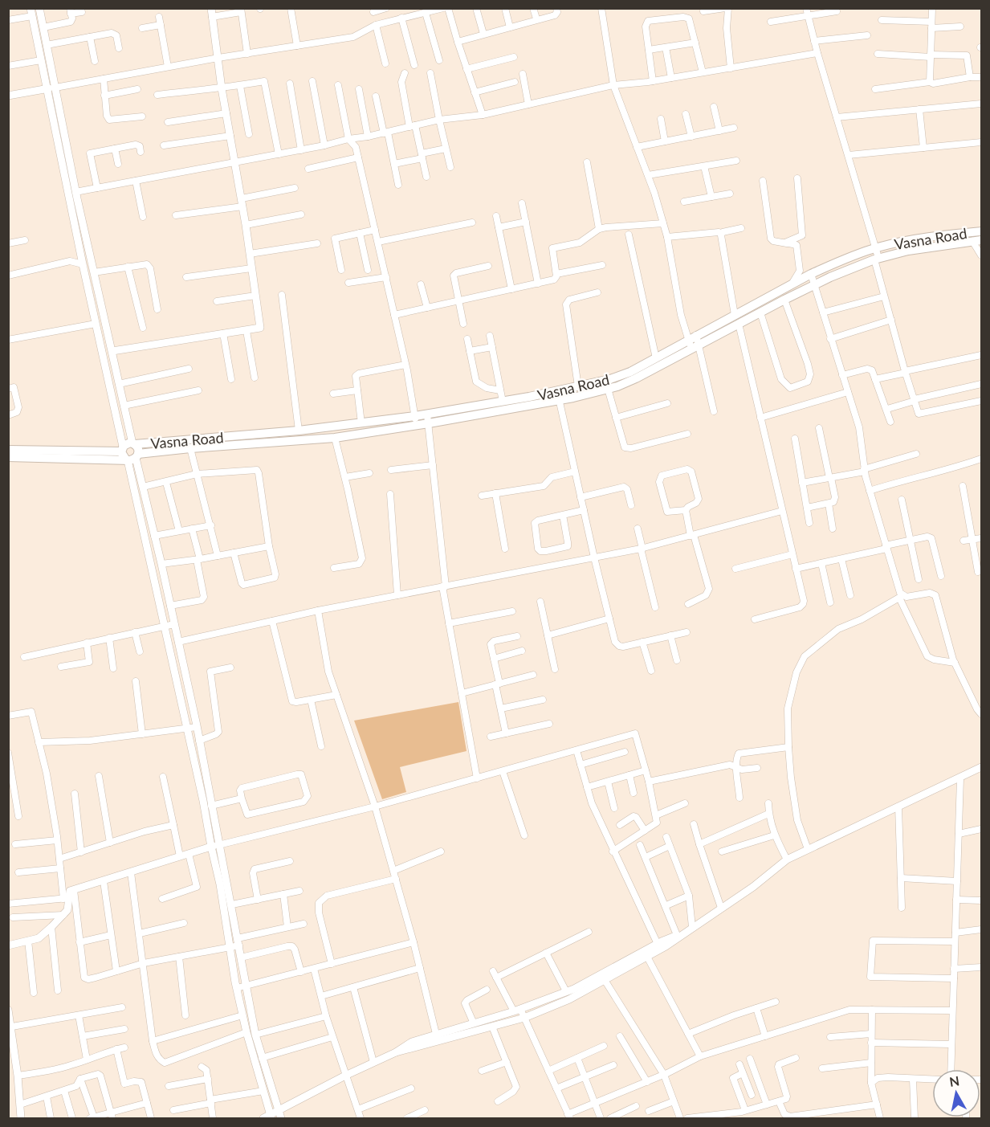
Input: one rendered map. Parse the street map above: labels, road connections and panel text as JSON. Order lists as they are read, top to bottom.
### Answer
{
  "streets": {
    "main road": ["Vasna Road"]
  },
  "north": "top"
}
